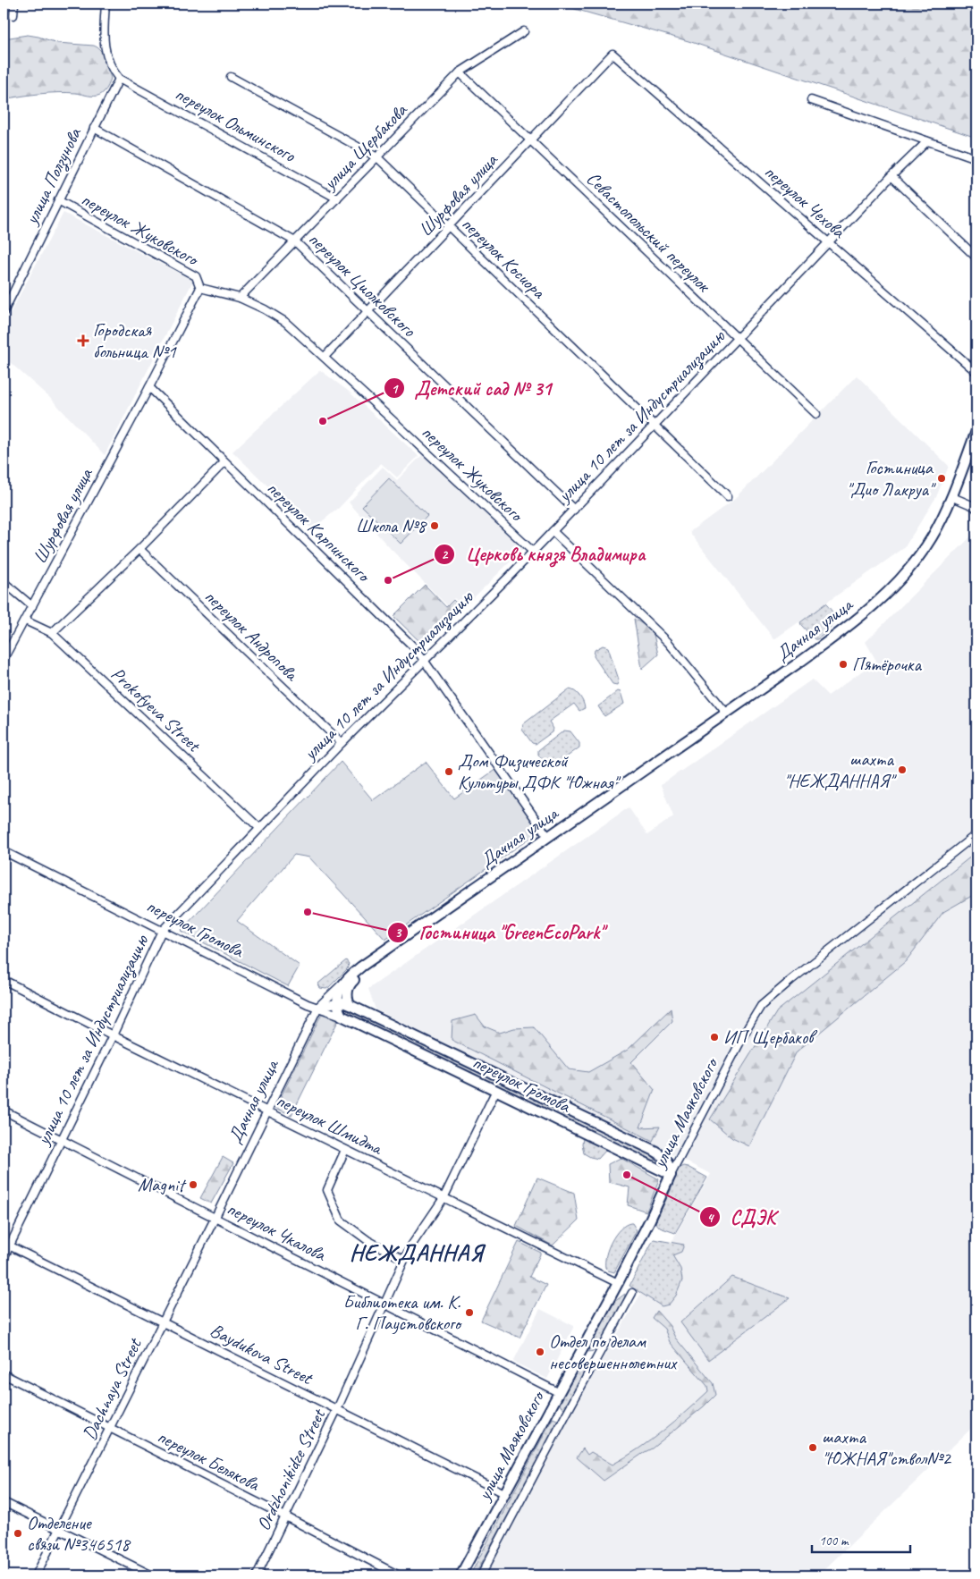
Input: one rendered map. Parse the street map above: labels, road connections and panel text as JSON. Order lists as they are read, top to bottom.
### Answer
{
  "streets": {
    "main road": ["Дачная улица", "переулок Громова", "улица Маяковского"],
    "street": [
      "переулок Ольминского",
      "улица Щербакова",
      "улица Ползунова",
      "Шурфовая улица",
      "переулок Чехова",
      "переулок Жуковского",
      "Севастопольский переулок",
      "переулок Косиора",
      "переулок Циолковского",
      "улица 10 лет за Индустриализацию",
      "переулок Карпинского",
      "переулок Андропова",
      "Prokofyeva Street",
      "переулок Шмидта",
      "переулок Чкалова",
      "Baydukova Street",
      "Dachnaya Street",
      "переулок Белякова",
      "Ordzhonikidze Street"
    ]
  },
  "crossings": [
    ["переулок Ольминского", "улица Щербакова"],
    ["переулок Ольминского", "улица Ползунова"],
    ["улица Щербакова", "переулок Жуковского"],
    ["улица Щербакова", "Севастопольский переулок"],
    ["улица Щербакова", "переулок Косиора"],
    ["улица Щербакова", "переулок Циолковского"],
    ["улица Ползунова", "переулок Жуковского"],
    ["улица Ползунова", "переулок Циолковского"],
    ["Шурфовая улица", "переулок Чехова"],
    ["Шурфовая улица", "переулок Жуковского"],
    ["Шурфовая улица", "Севастопольский переулок"],
    ["Шурфовая улица", "переулок Косиора"],
    ["Шурфовая улица", "переулок Циолковского"],
    ["Шурфовая улица", "переулок Карпинского"],
    ["Шурфовая улица", "Prokofyeva Street"],
    ["переулок Чехова", "улица 10 лет за Индустриализацию"],
    ["переулок Жуковского", "улица 10 лет за Индустриализацию"],
    ["Севастопольский переулок", "улица 10 лет за Индустриализацию"],
    ["переулок Косиора", "улица 10 лет за Индустриализацию"],
    ["переулок Циолковского", "улица 10 лет за Индустриализацию"],
    ["улица 10 лет за Индустриализацию", "переулок Карпинского"],
    ["улица 10 лет за Индустриализацию", "переулок Андропова"],
    ["улица 10 лет за Индустриализацию", "Prokofyeva Street"],
    ["улица 10 лет за Индустриализацию", "переулок Громова"],
    ["улица 10 лет за Индустриализацию", "переулок Шмидта"],
    ["улица 10 лет за Индустриализацию", "переулок Чкалова"],
    ["улица 10 лет за Индустриализацию", "Baydukova Street"],
    ["переулок Карпинского", "Дачная улица"],
    ["Дачная улица", "переулок Громова"],
    ["Дачная улица", "переулок Шмидта"],
    ["Дачная улица", "переулок Чкалова"],
    ["Дачная улица", "Dachnaya Street"],
    ["переулок Громова", "улица Маяковского"],
    ["переулок Громова", "Ordzhonikidze Street"],
    ["улица Маяковского", "переулок Шмидта"],
    ["улица Маяковского", "переулок Чкалова"],
    ["улица Маяковского", "Baydukova Street"],
    ["переулок Шмидта", "Ordzhonikidze Street"],
    ["переулок Чкалова", "Dachnaya Street"],
    ["переулок Чкалова", "Ordzhonikidze Street"],
    ["Baydukova Street", "Dachnaya Street"],
    ["Baydukova Street", "Ordzhonikidze Street"],
    ["Dachnaya Street", "переулок Белякова"],
    ["переулок Белякова", "Ordzhonikidze Street"]
  ],
  "districts": ["НЕЖДАННАЯ"],
  "places": {
    "health": ["Городская больница №1"],
    "other": [
      "Детский сад № 31",
      "Гостиница \"Дио Лакруа\"",
      "Школа №8",
      "Церковь князя Владимира",
      "Пятёрочка",
      "шахта \"НЕЖДАННАЯ\"",
      "Дом Физической Культуры ДФК \"Южная\"",
      "Гостиница \"GreenEcoPark\"",
      "ИП Щербаков",
      "СДЭК",
      "Magnit",
      "Библиотека им. К. Г. Паустовского",
      "Отдел по делам несовершеннолетних",
      "шахта \"ЮЖНАЯ\"ствол№2",
      "Отделение связи №346518"
    ]
  },
  "scale_bar": "100 m"
}
